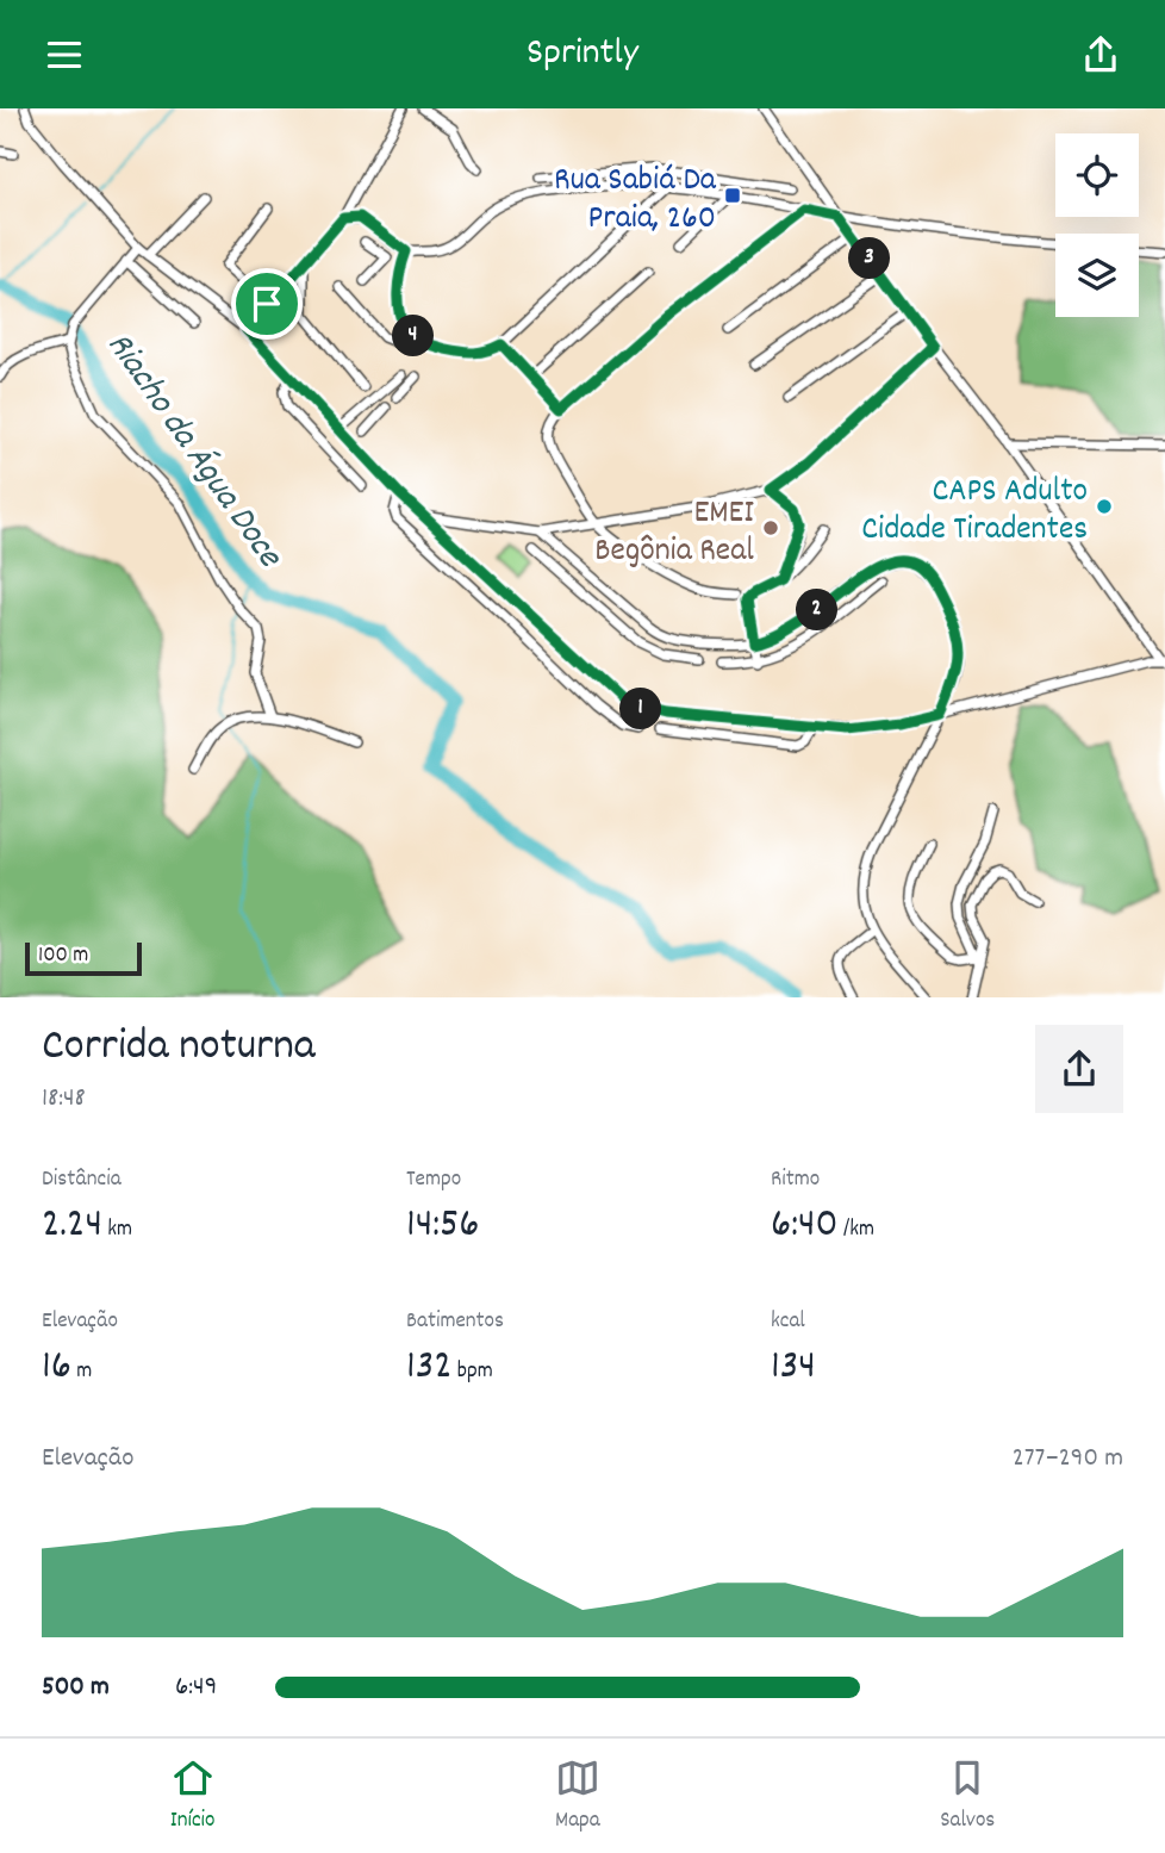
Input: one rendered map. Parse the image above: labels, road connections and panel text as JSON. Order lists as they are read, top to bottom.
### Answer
{
  "water": ["Riacho da Água Doce"],
  "places": {
    "transit": ["Rua Sabiá Da Praia, 260"],
    "other": ["CAPS Adulto Cidade Tiradentes", "EMEI Begônia Real"]
  },
  "scale_bar": "100 m",
  "page": {
    "header": "Sprintly",
    "pins": [
      "3",
      "4",
      "2",
      "1"
    ],
    "scale": "100 m",
    "heading": ["Corrida noturna", "18:48"],
    "stats": [
      ["Distância", "2.24 km"],
      ["Tempo", "14:56"],
      ["Ritmo", "6:40 /km"],
      ["Elevação", "16 m"],
      ["Batimentos", "132 bpm"],
      ["kcal", "134"]
    ],
    "chart": ["Elevação", "277–290 m"],
    "list": [
      {
        "name": "500 m",
        "note": "6:49"
      }
    ],
    "tabs": ["Início", "Mapa", "Salvos"]
  }
}
